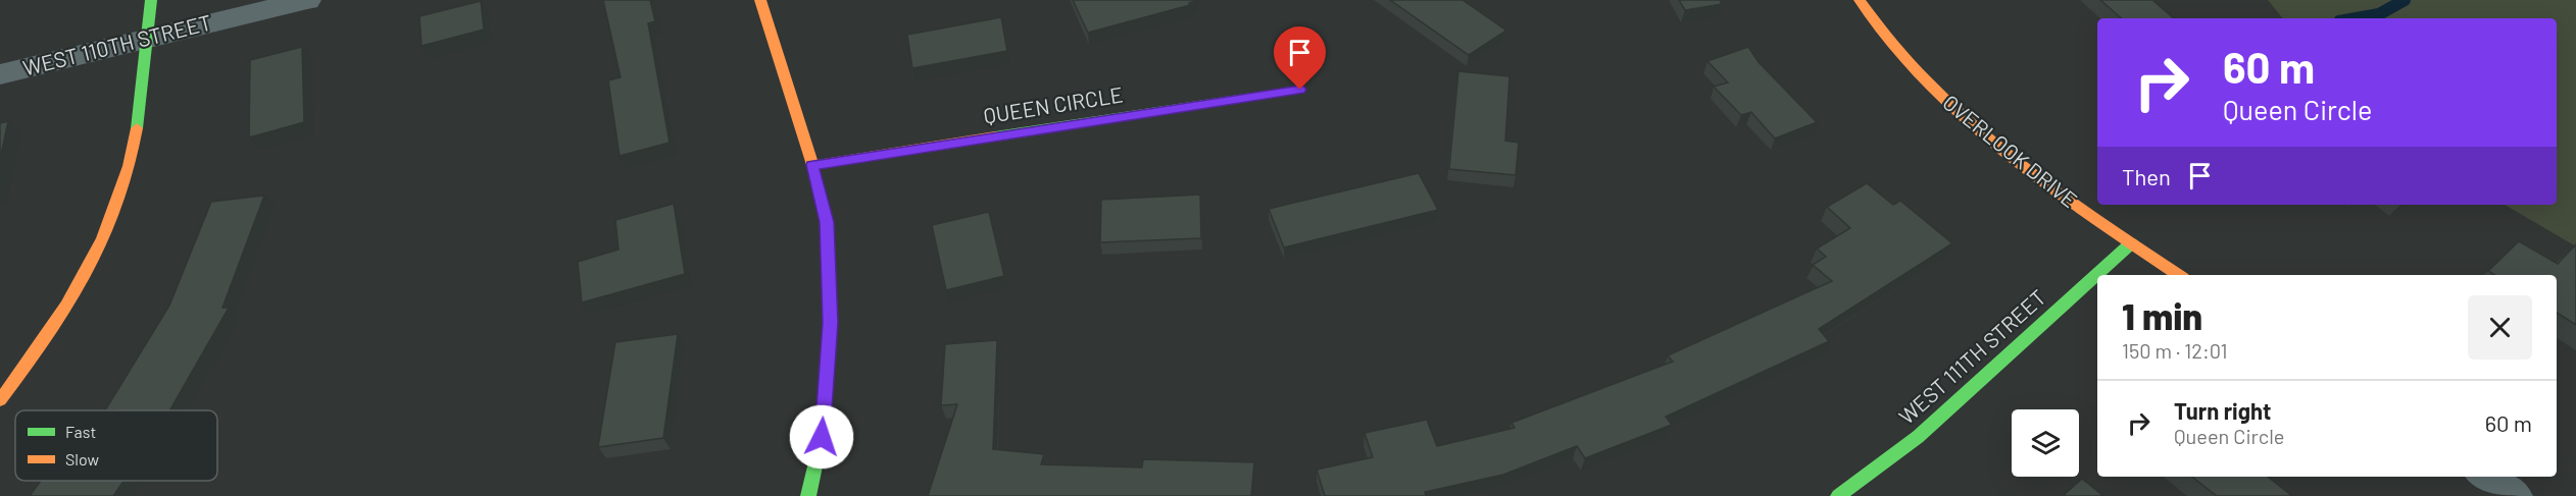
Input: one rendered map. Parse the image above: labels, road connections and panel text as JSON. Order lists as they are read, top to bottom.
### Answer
{
  "streets": {
    "street": [
      "WEST 110TH STREET",
      "QUEEN CIRCLE",
      "OVERLOOK DRIVE",
      "WEST 111TH STREET"
    ]
  },
  "crossings": [
    ["OVERLOOK DRIVE", "WEST 111TH STREET"]
  ],
  "legend": ["Fast", "Slow"],
  "page": {
    "turn": ["60 m", "Queen Circle"],
    "then": "Then",
    "heading": ["1 min", "150 m · 12:01"],
    "list": [
      {
        "name": "Turn right",
        "note": "Queen Circle",
        "value": "60 m"
      }
    ]
  }
}
